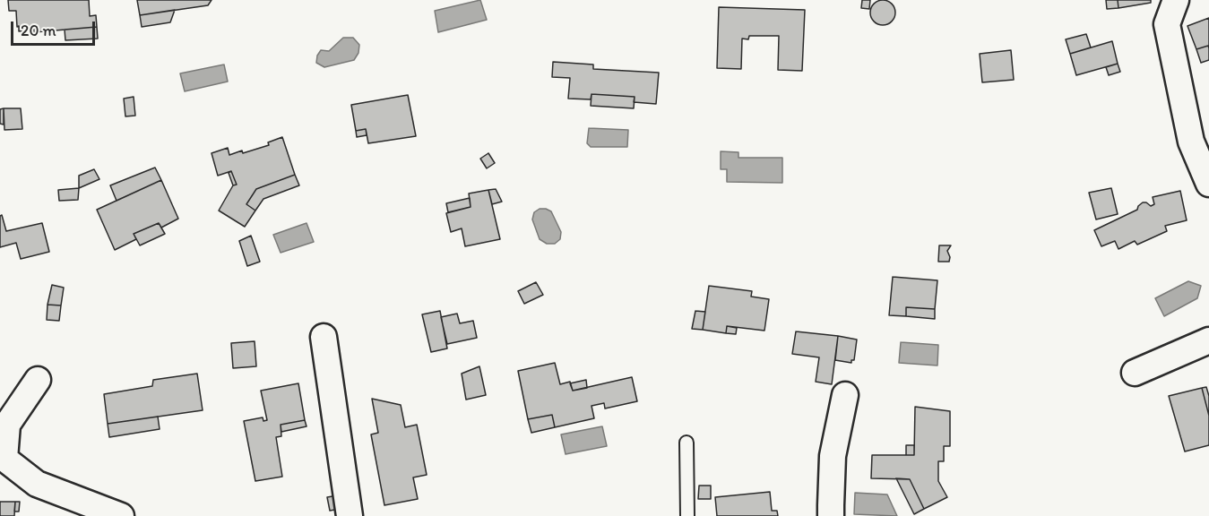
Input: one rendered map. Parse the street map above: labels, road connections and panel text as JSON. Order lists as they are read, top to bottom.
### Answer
{
  "scale_bar": "20 m"
}
